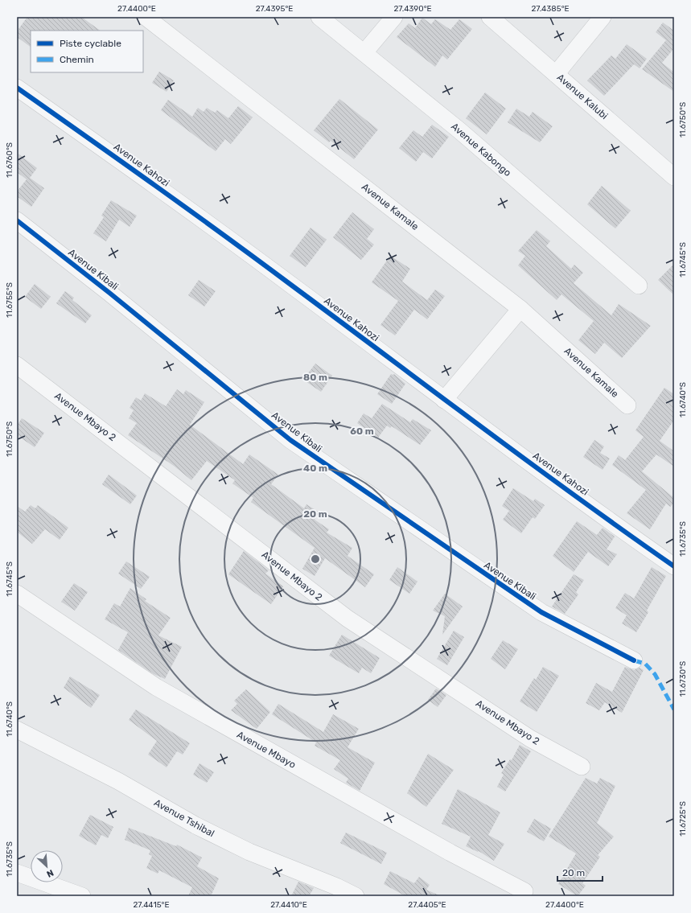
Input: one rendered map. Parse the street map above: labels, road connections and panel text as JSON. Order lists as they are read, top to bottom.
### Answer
{
  "streets": {
    "street": [
      "Avenue Kalubi",
      "Avenue Kabongo",
      "Avenue Kahozi",
      "Avenue Kamale",
      "Avenue Kibali",
      "Avenue Mbayo 2",
      "Avenue Mbayo",
      "Avenue Tshibal"
    ]
  },
  "legend": ["Piste cyclable", "Chemin"],
  "scale_bar": "20 m",
  "north": "bottom right",
  "coordinates": [
    "27.4400°E",
    "27.4395°E",
    "27.4390°E",
    "27.4385°E",
    "11.6750°S",
    "11.6760°S",
    "11.6745°S",
    "11.6755°S",
    "11.6740°S",
    "11.6735°S",
    "11.6730°S",
    "11.6725°S",
    "27.4415°E",
    "27.4410°E",
    "27.4405°E"
  ],
  "rings": [
    "80 m",
    "60 m",
    "40 m",
    "20 m"
  ]
}
